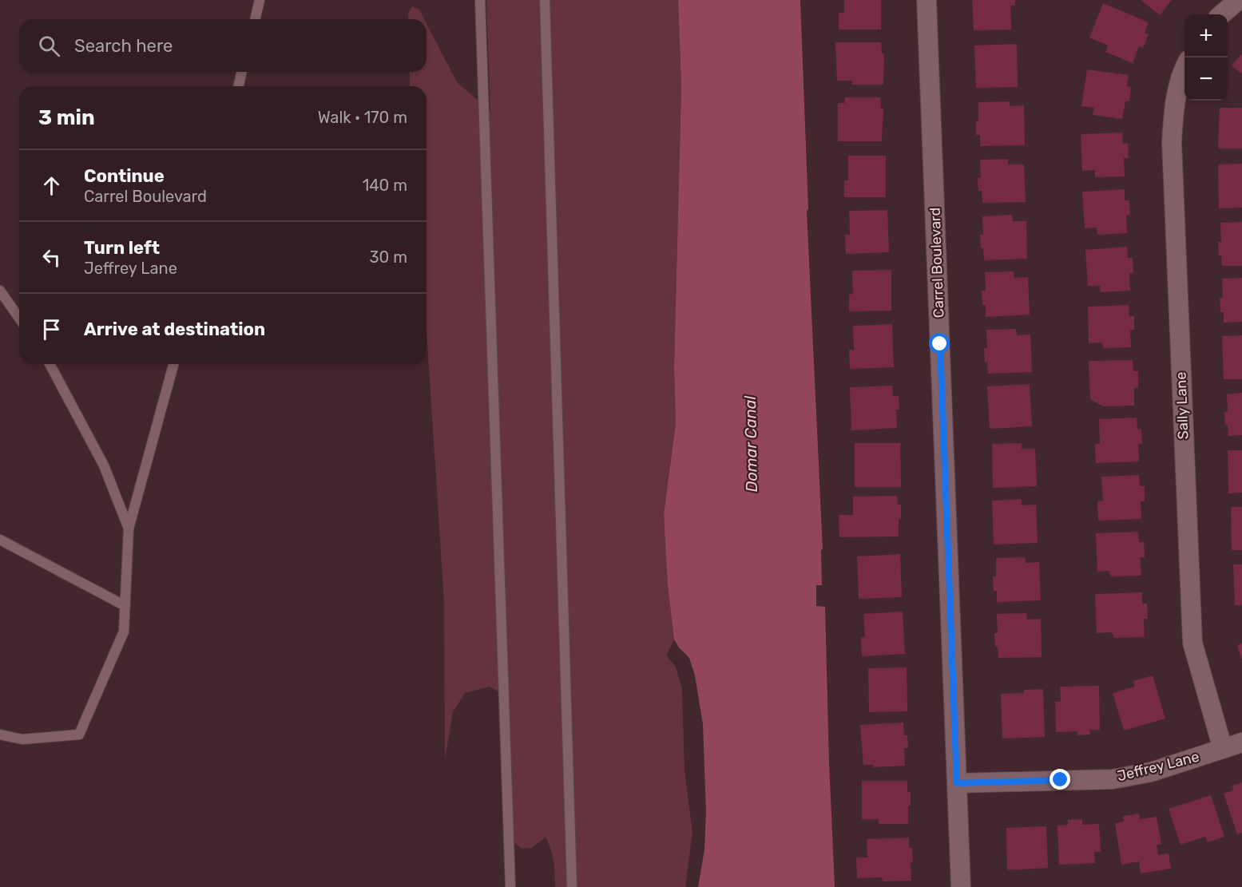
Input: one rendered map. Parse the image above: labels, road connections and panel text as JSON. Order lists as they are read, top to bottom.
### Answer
{
  "streets": {
    "street": ["Carrel Boulevard", "Sally Lane", "Jeffrey Lane"]
  },
  "crossings": [
    ["Carrel Boulevard", "Jeffrey Lane"],
    ["Sally Lane", "Jeffrey Lane"]
  ],
  "water": ["Domar Canal"],
  "page": {
    "map_buttons": ["+", "−"],
    "search": "Search here",
    "heading": ["3 min", "Walk · 170 m"],
    "list": [
      ["Continue", "Carrel Boulevard", "140 m"],
      ["Turn left", "Jeffrey Lane", "30 m"],
      "Arrive at destination"
    ]
  }
}
